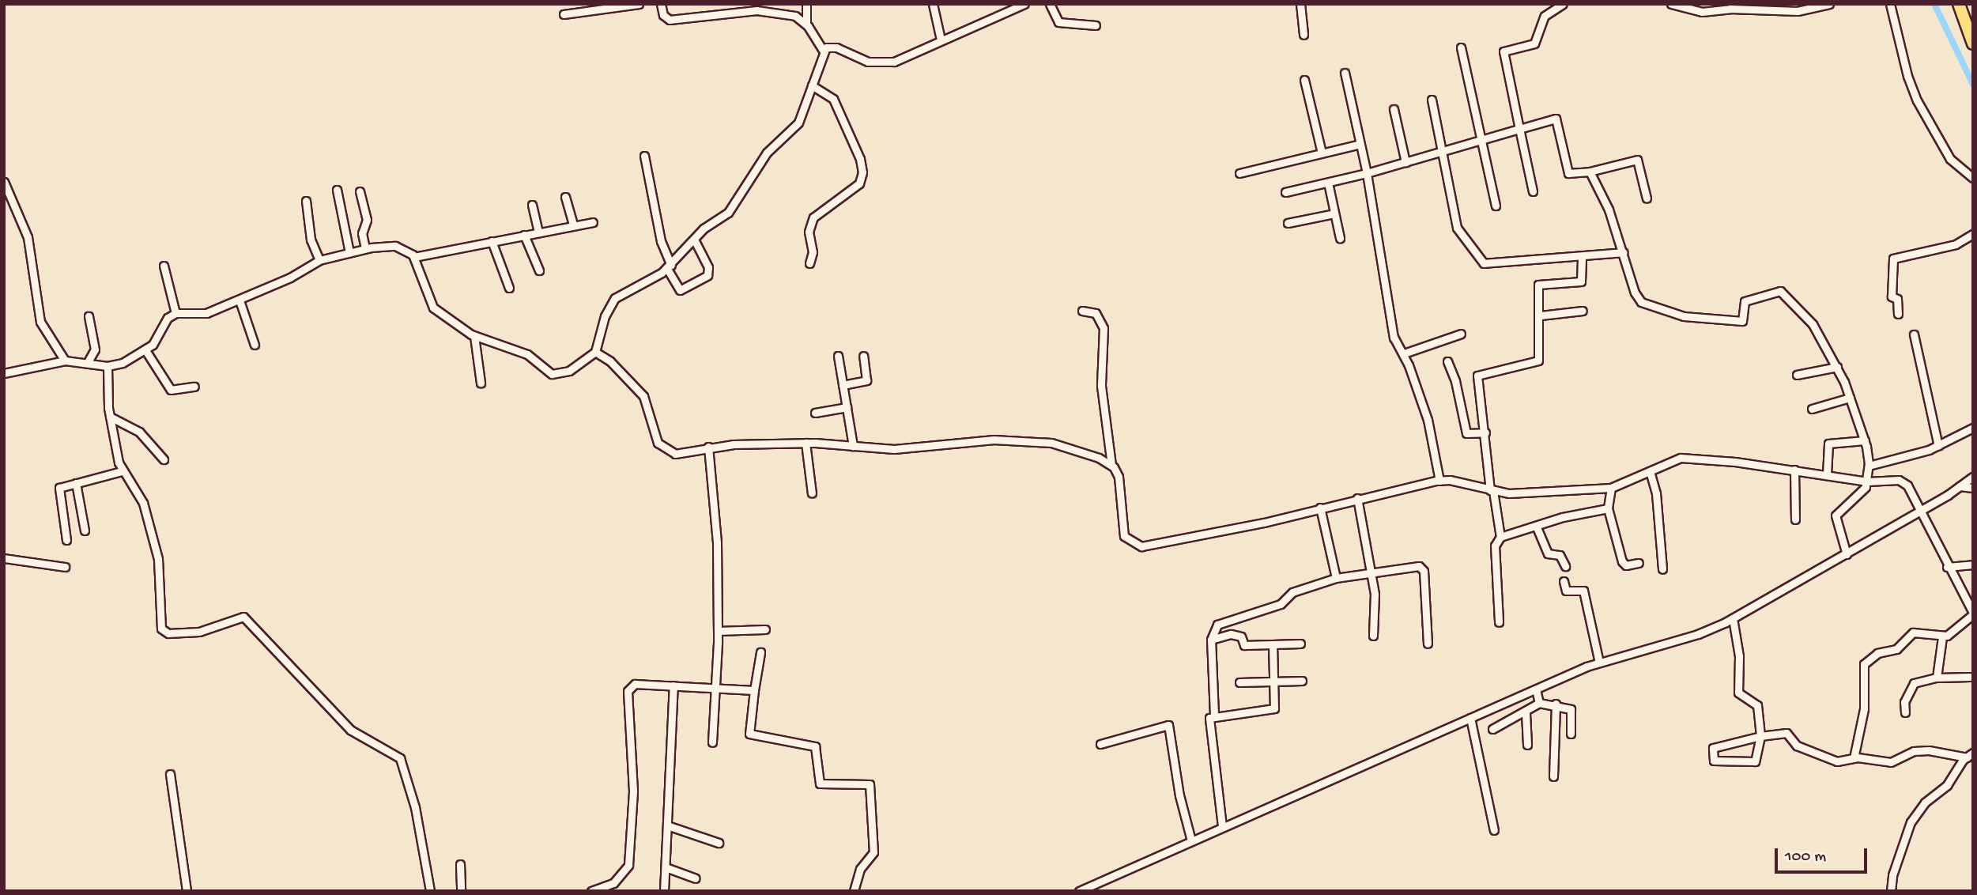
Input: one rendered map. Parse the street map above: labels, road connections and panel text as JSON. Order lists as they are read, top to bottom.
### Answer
{
  "scale_bar": "100 m"
}
